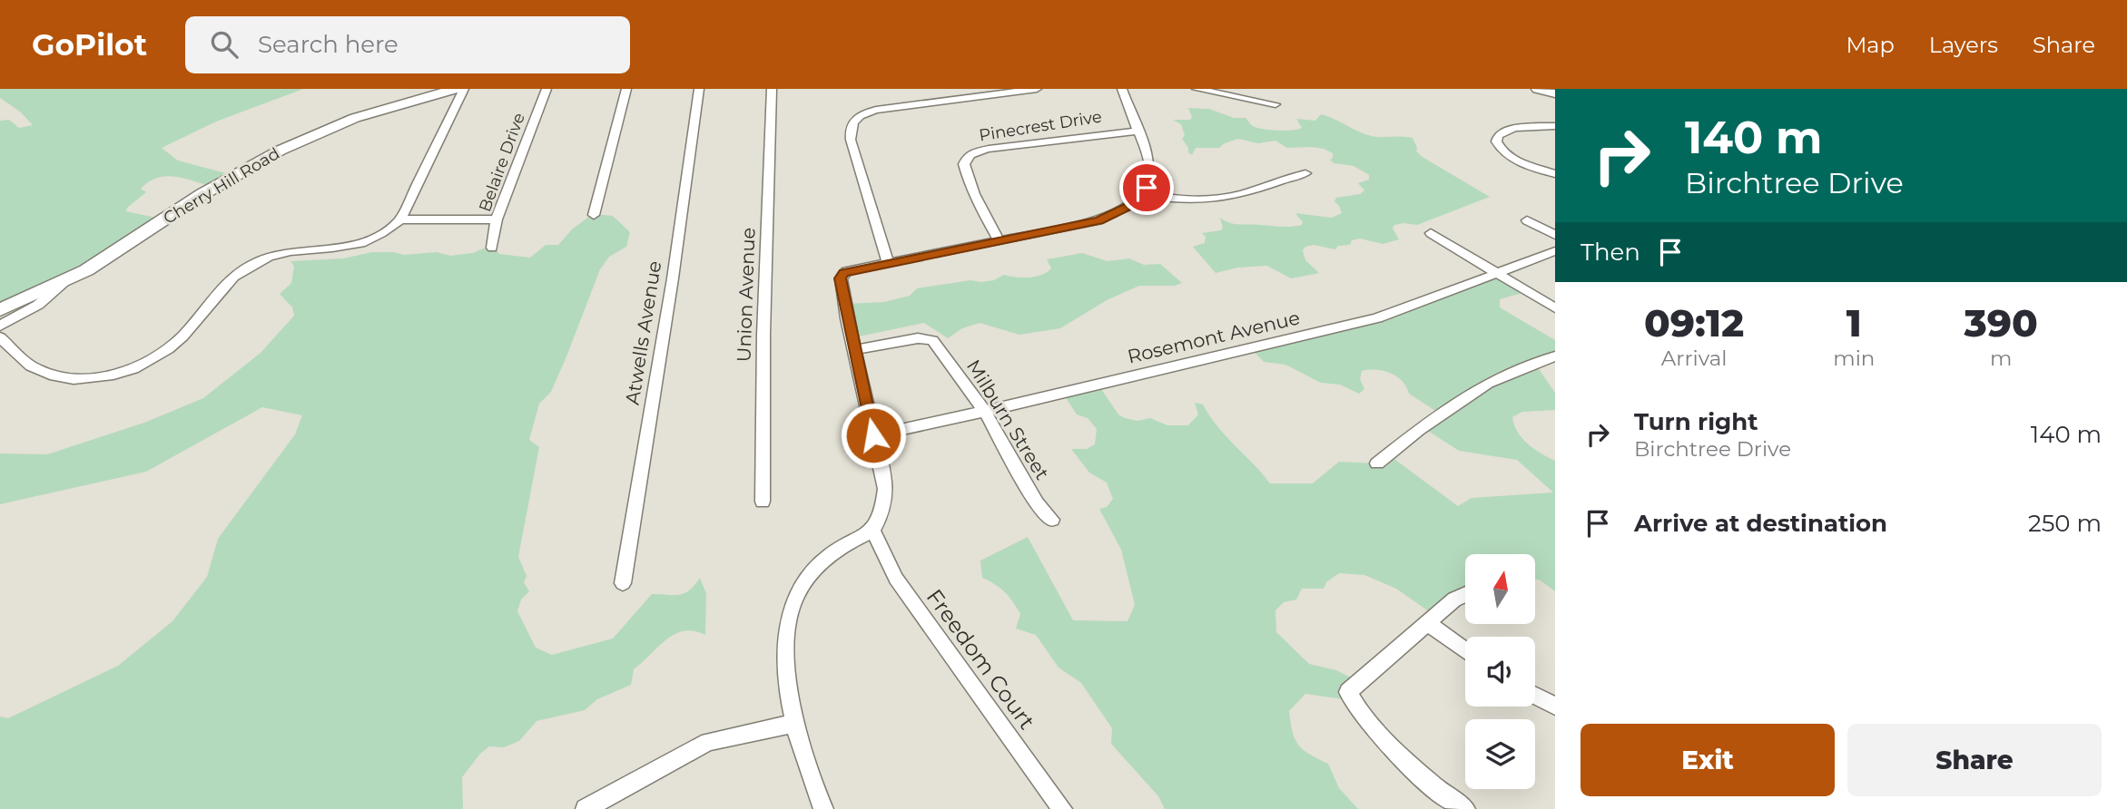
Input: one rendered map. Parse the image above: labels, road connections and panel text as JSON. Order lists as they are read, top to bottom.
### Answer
{
  "streets": {
    "main road": ["Cherry Hill Road"],
    "street": [
      "Pinecrest Drive",
      "Belaire Drive",
      "Union Avenue",
      "Atwells Avenue",
      "Rosemont Avenue",
      "Milburn Street",
      "Freedom Court"
    ]
  },
  "crossings": [
    ["Rosemont Avenue", "Milburn Street"]
  ],
  "north": "top",
  "page": {
    "header": "GoPilot",
    "search": "Search here",
    "nav": ["Map", "Layers", "Share"],
    "turn": ["140 m", "Birchtree Drive"],
    "then": "Then",
    "eta": [
      "09:12",
      "Arrival",
      "1",
      "min",
      "390",
      "m"
    ],
    "list": [
      {
        "name": "Turn right",
        "note": "Birchtree Drive",
        "value": "140 m"
      },
      {
        "name": "Arrive at destination",
        "value": "250 m"
      }
    ],
    "buttons": ["Exit", "Share"]
  }
}
